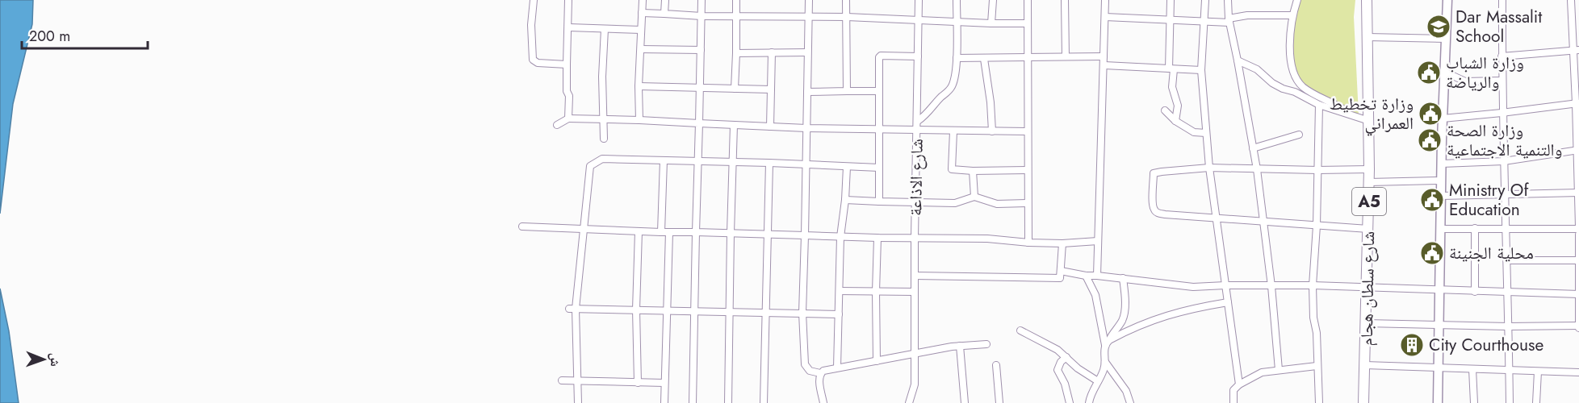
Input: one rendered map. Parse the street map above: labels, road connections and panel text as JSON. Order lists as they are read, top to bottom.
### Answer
{
  "streets": {
    "highway": ["A5", "شارع سلطان هجام"],
    "street": ["شارع الاذاعة"]
  },
  "places": {
    "school or university": ["Dar Massalit School"],
    "public building": [
      "وزارة الشباب والرياضة",
      "وزارة تخطيط العمراني",
      "وزارة الصحة والتنمية الاجتماعية",
      "Ministry Of Education",
      "محلية الجنينة"
    ],
    "building": ["City Courthouse"]
  },
  "scale_bar": "200 m",
  "north": "right"
}
